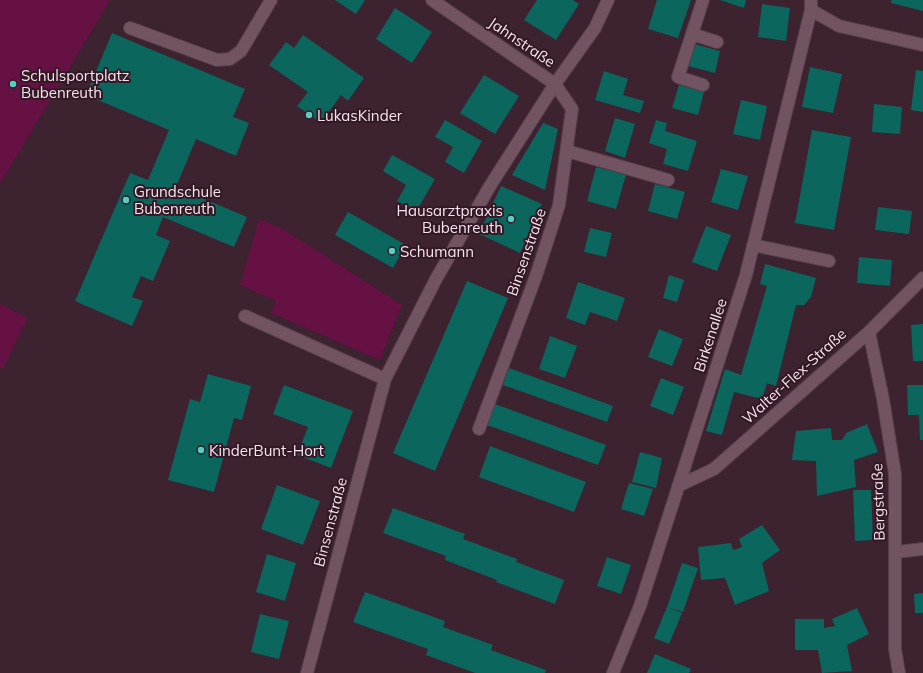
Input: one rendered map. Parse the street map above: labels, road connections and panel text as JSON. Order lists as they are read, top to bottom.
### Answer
{
  "streets": {
    "street": [
      "Jahnstraße",
      "Binsenstraße",
      "Birkenallee",
      "Walter-Flex-Straße",
      "Bergstraße"
    ]
  },
  "crossings": [
    ["Jahnstraße", "Binsenstraße"],
    ["Birkenallee", "Walter-Flex-Straße"],
    ["Walter-Flex-Straße", "Bergstraße"]
  ],
  "places": [
    "Schulsportplatz Bubenreuth",
    "LukasKinder",
    "Grundschule Bubenreuth",
    "Hausarztpraxis Bubenreuth",
    "Schumann",
    "KinderBunt-Hort"
  ]
}
